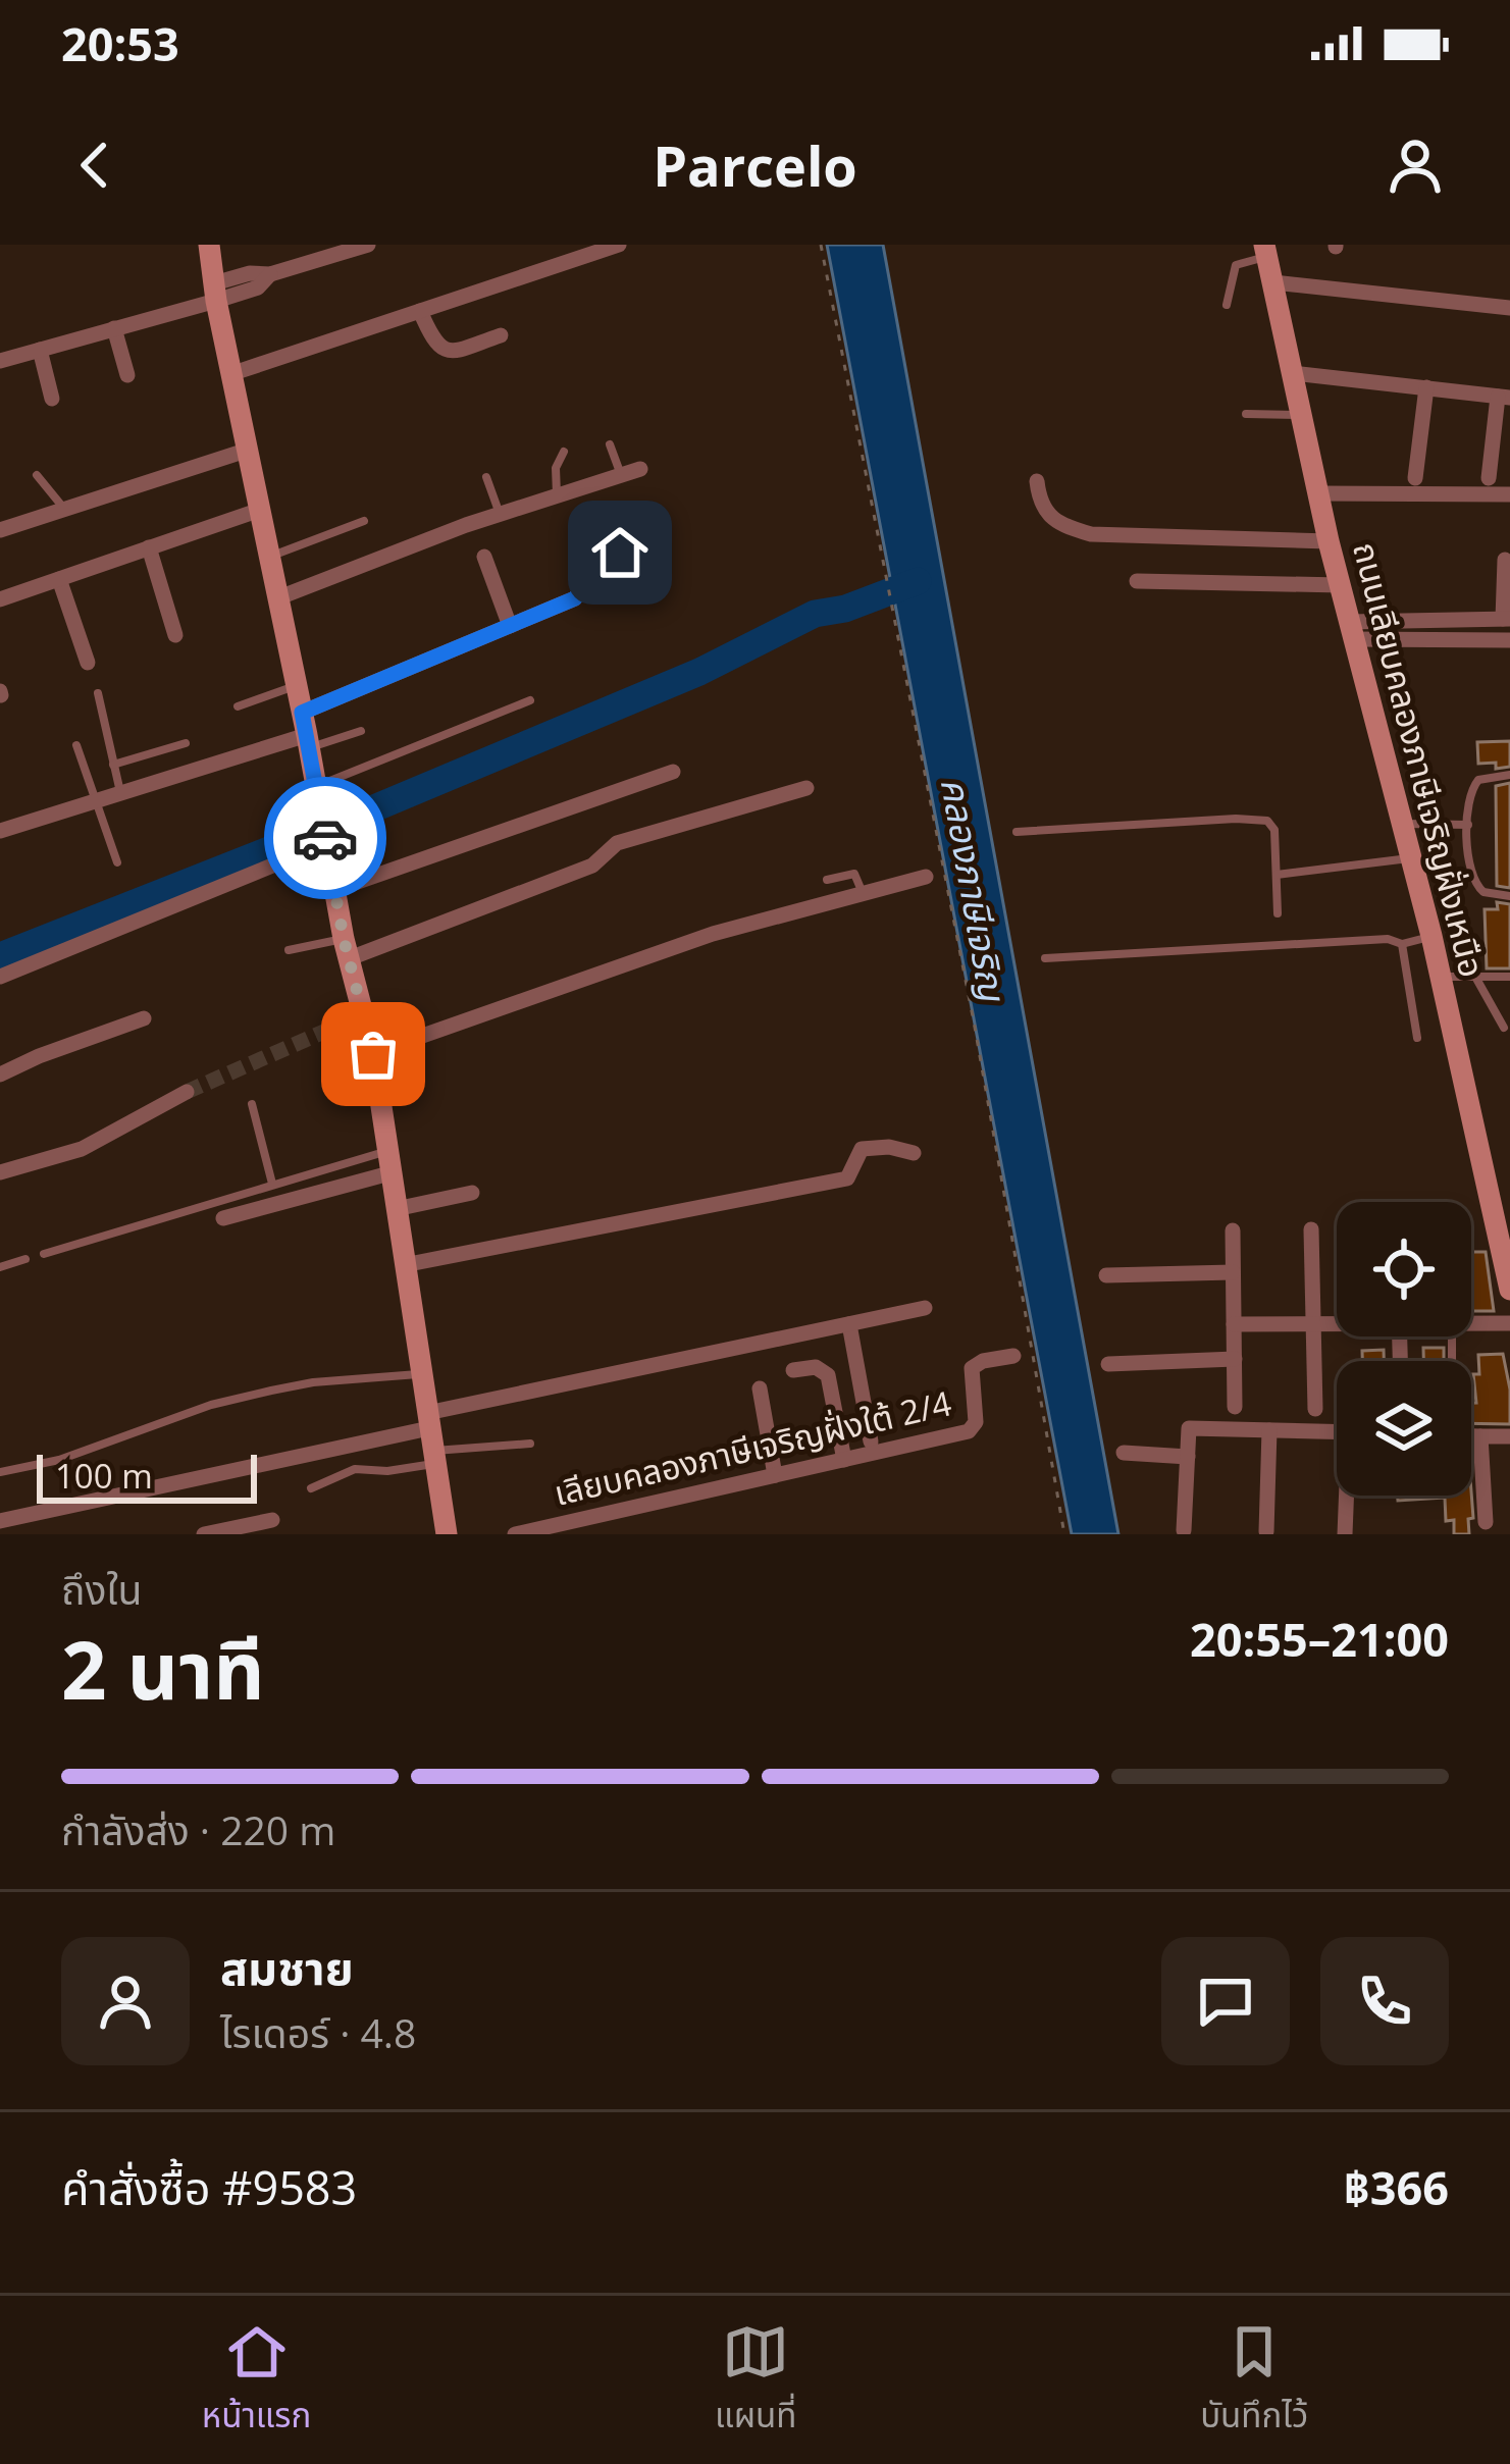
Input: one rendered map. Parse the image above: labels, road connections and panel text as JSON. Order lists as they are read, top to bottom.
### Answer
{
  "streets": {
    "street": ["ถนนเลียบคลองภาษีเจริญฝั่งเหนือ", "เลียบคลองภาษีเจริญฝั่งใต้ 2/4"]
  },
  "water": ["คลองภาษีเจริญ"],
  "scale_bar": "100 m",
  "page": {
    "status": "20:53",
    "header": "Parcelo",
    "scale": "100 m",
    "heading": ["2 นาที", "ถึงใน", "20:55–21:00"],
    "panel": [
      "สมชาย",
      "ไรเดอร์ · 4.8",
      "คำสั่งซื้อ #9583",
      "฿366"
    ],
    "bar": "กำลังส่ง · 220 m",
    "tabs": ["หน้าแรก", "แผนที่", "บันทึกไว้"]
  }
}
